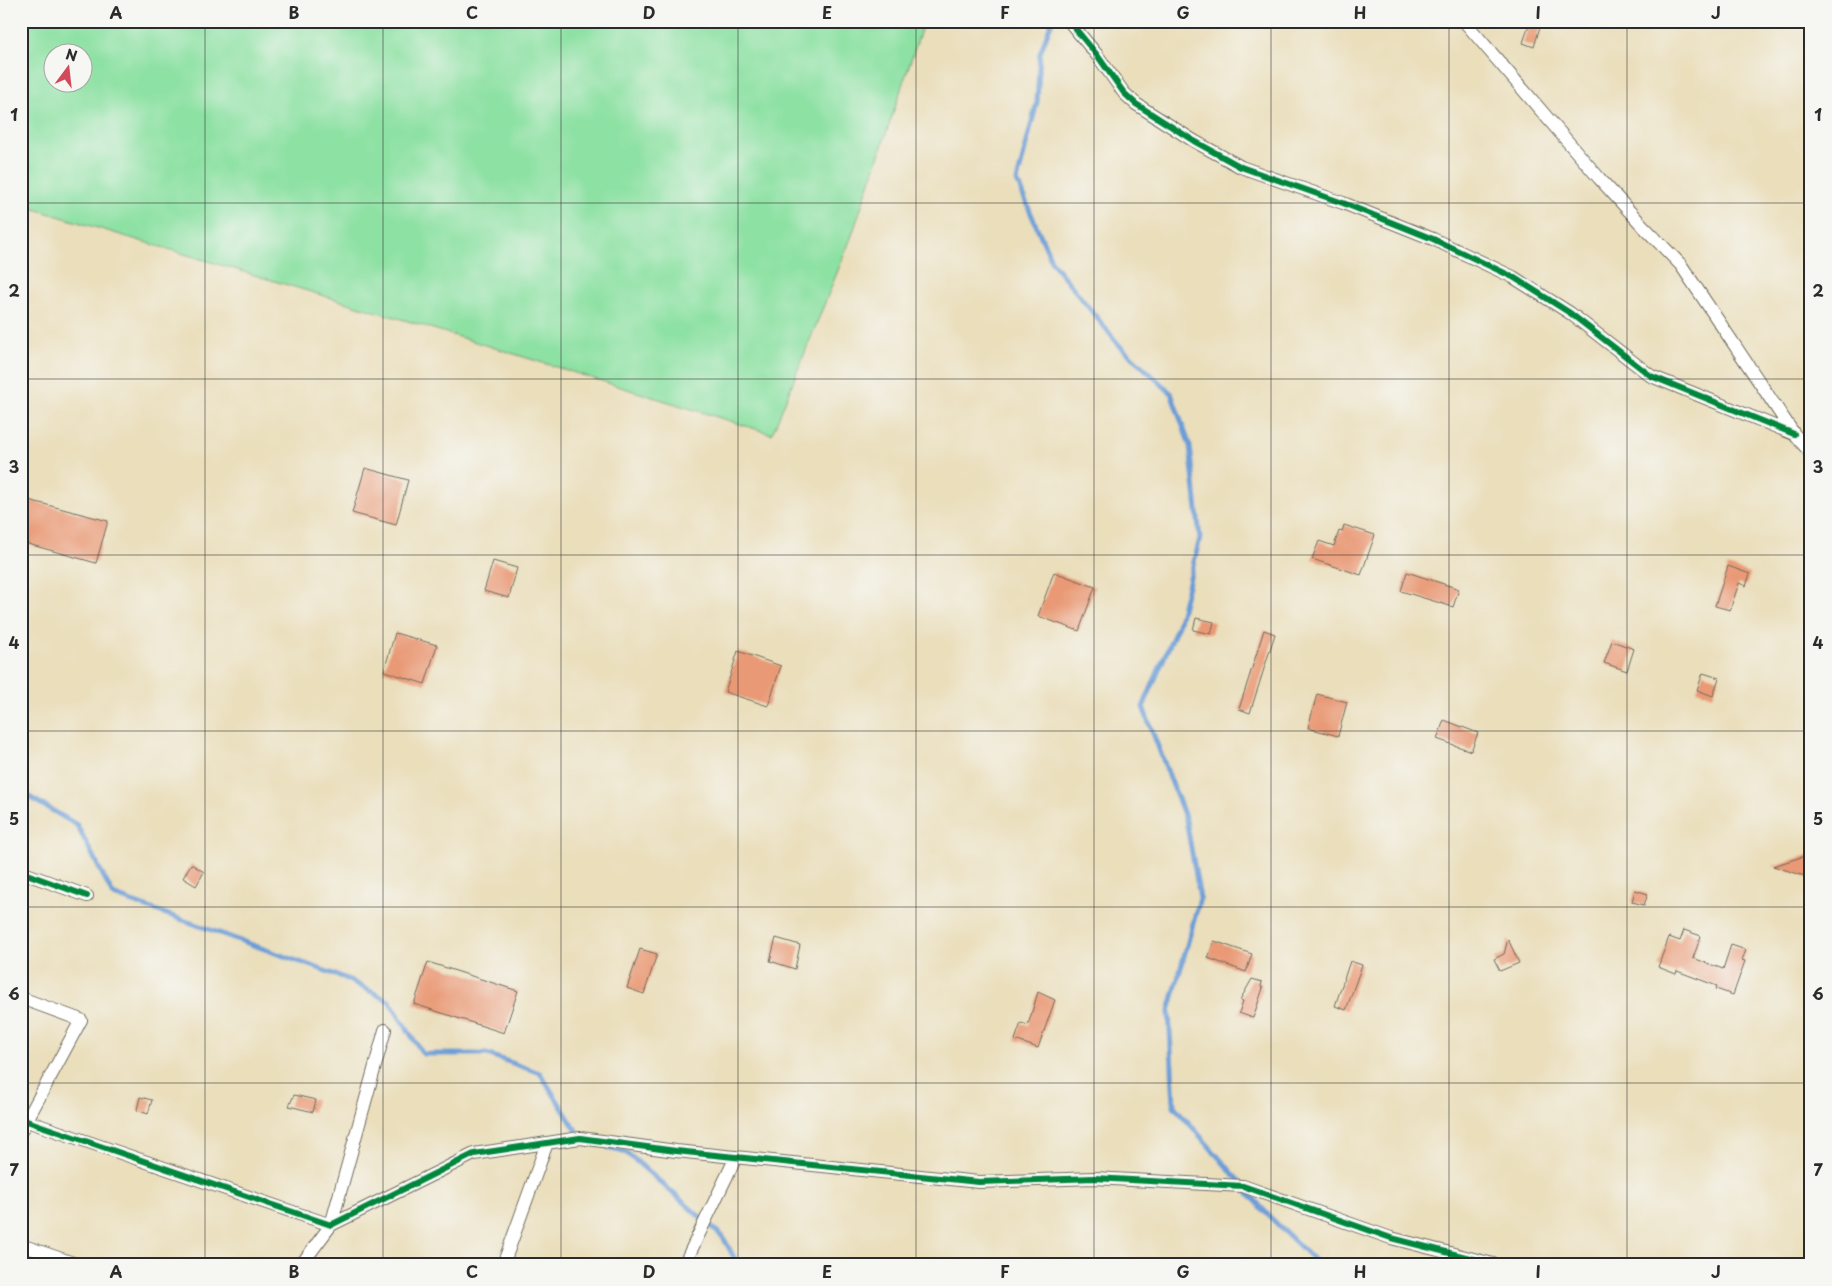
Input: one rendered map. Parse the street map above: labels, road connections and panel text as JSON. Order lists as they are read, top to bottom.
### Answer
{
  "north": "top",
  "grid": {
    "columns": [
      "A",
      "B",
      "C",
      "D",
      "E",
      "F",
      "G",
      "H",
      "I",
      "J"
    ],
    "rows": [
      "1",
      "2",
      "3",
      "4",
      "5",
      "6",
      "7"
    ]
  }
}
